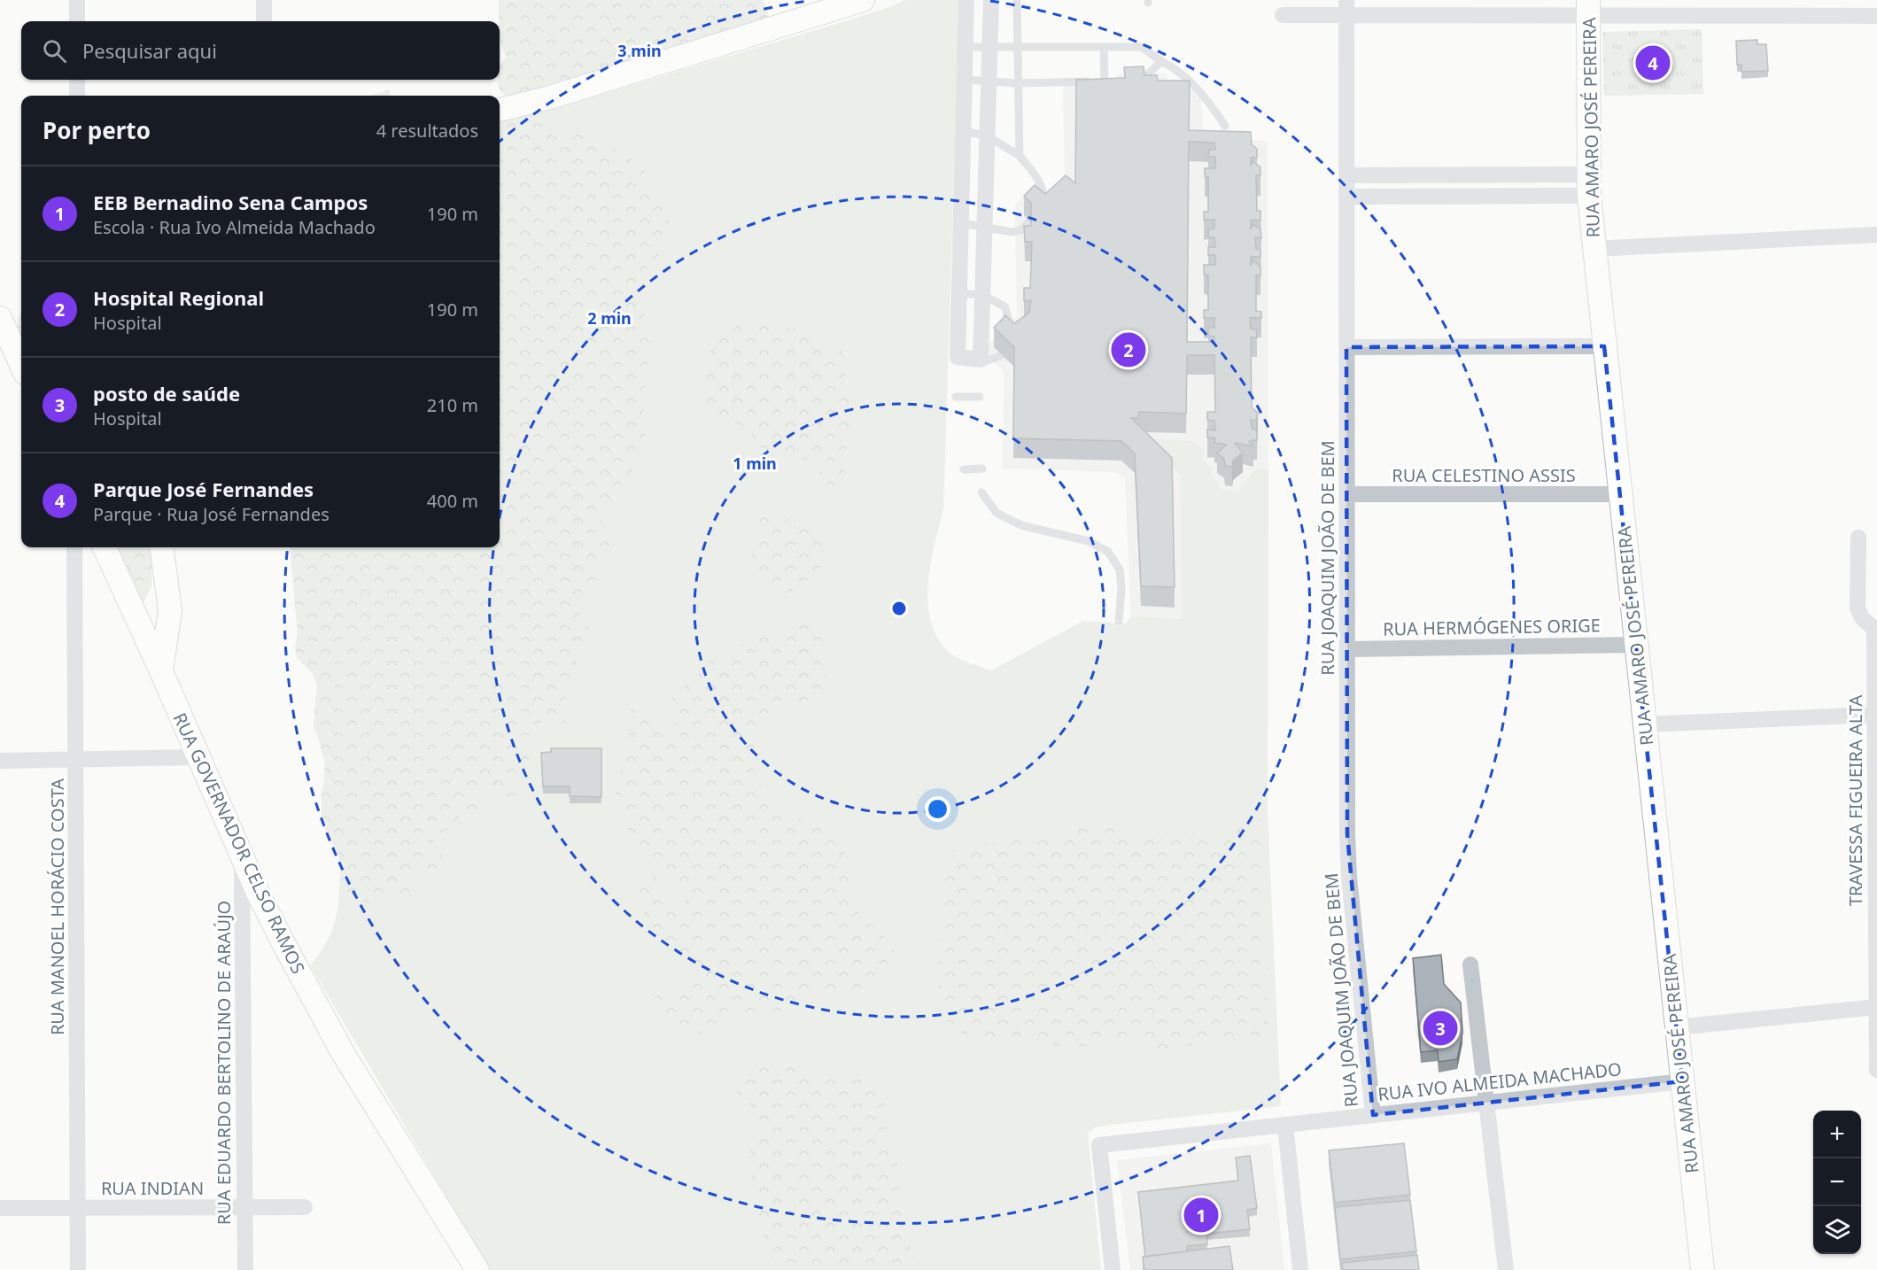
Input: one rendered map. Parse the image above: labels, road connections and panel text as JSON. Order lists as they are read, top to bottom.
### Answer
{
  "streets": {
    "street": [
      "RUA AMARO JOSÉ PEREIRA",
      "RUA CELESTINO ASSIS",
      "RUA JOAQUIM JOÃO DE BEM",
      "RUA HERMÓGENES ORIGE",
      "TRAVESSA FIGUEIRA ALTA",
      "RUA GOVERNADOR CELSO RAMOS",
      "RUA MANOEL HORÁCIO COSTA",
      "RUA EDUARDO BERTOLINO DE ARAÚJO",
      "RUA IVO ALMEIDA MACHADO",
      "RUA INDIAN"
    ]
  },
  "crossings": [
    ["RUA AMARO JOSÉ PEREIRA", "RUA CELESTINO ASSIS"],
    ["RUA AMARO JOSÉ PEREIRA", "RUA HERMÓGENES ORIGE"],
    ["RUA AMARO JOSÉ PEREIRA", "RUA IVO ALMEIDA MACHADO"],
    ["RUA CELESTINO ASSIS", "RUA JOAQUIM JOÃO DE BEM"],
    ["RUA JOAQUIM JOÃO DE BEM", "RUA HERMÓGENES ORIGE"],
    ["RUA JOAQUIM JOÃO DE BEM", "RUA IVO ALMEIDA MACHADO"],
    ["RUA GOVERNADOR CELSO RAMOS", "RUA EDUARDO BERTOLINO DE ARAÚJO"],
    ["RUA MANOEL HORÁCIO COSTA", "RUA INDIAN"],
    ["RUA EDUARDO BERTOLINO DE ARAÚJO", "RUA INDIAN"]
  ],
  "page": {
    "search": "Pesquisar aqui",
    "pins": [
      "4",
      "2",
      "3",
      "1"
    ],
    "heading": ["Por perto", "4 resultados"],
    "list": [
      {
        "mark": "1",
        "name": "EEB Bernadino Sena Campos",
        "note": "Escola · Rua Ivo Almeida Machado",
        "value": "190 m"
      },
      {
        "mark": "2",
        "name": "Hospital Regional",
        "note": "Hospital",
        "value": "190 m"
      },
      {
        "mark": "3",
        "name": "posto de saúde",
        "note": "Hospital",
        "value": "210 m"
      },
      {
        "mark": "4",
        "name": "Parque José Fernandes",
        "note": "Parque · Rua José Fernandes",
        "value": "400 m"
      }
    ],
    "map_buttons": ["+", "−"]
  },
  "rings": ["3 min", "2 min", "1 min"]
}
